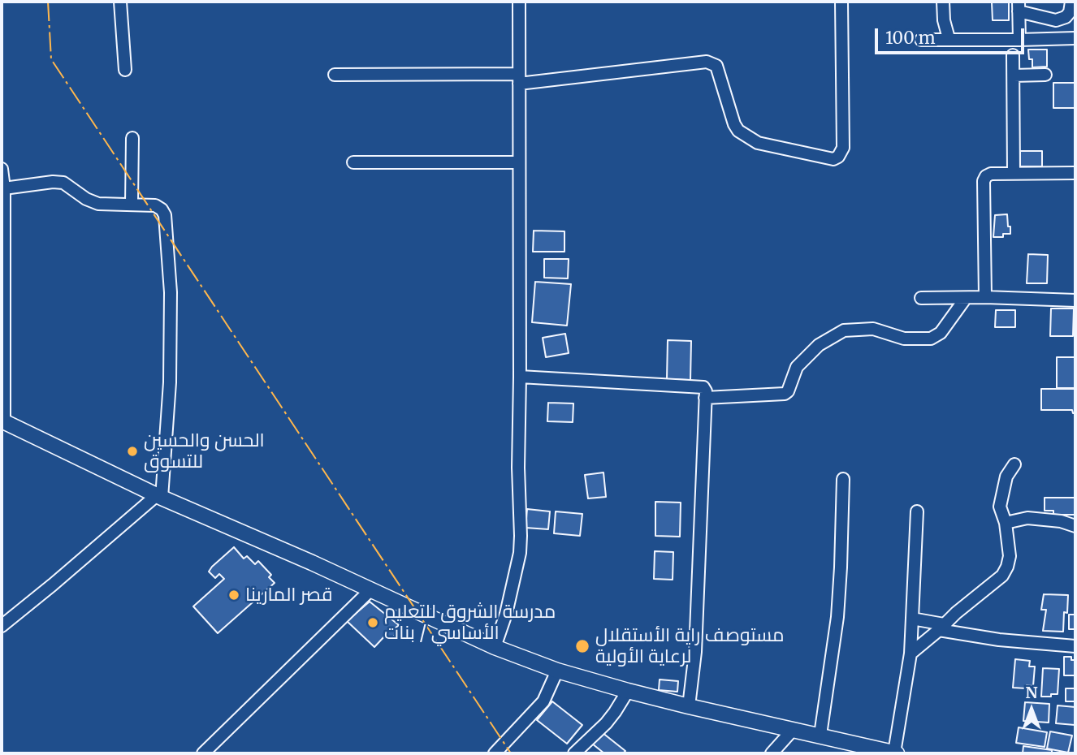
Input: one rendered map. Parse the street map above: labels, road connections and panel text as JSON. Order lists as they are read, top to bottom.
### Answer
{
  "places": [
    "الحسن والحسين للتسوق",
    "قصر المارينا",
    "مدرسة الشروق للتعليم الأساسي / بنات",
    "مستوصف راية الأستقلال لرعاية الأولية"
  ],
  "scale_bar": "100 m",
  "north": "top"
}
